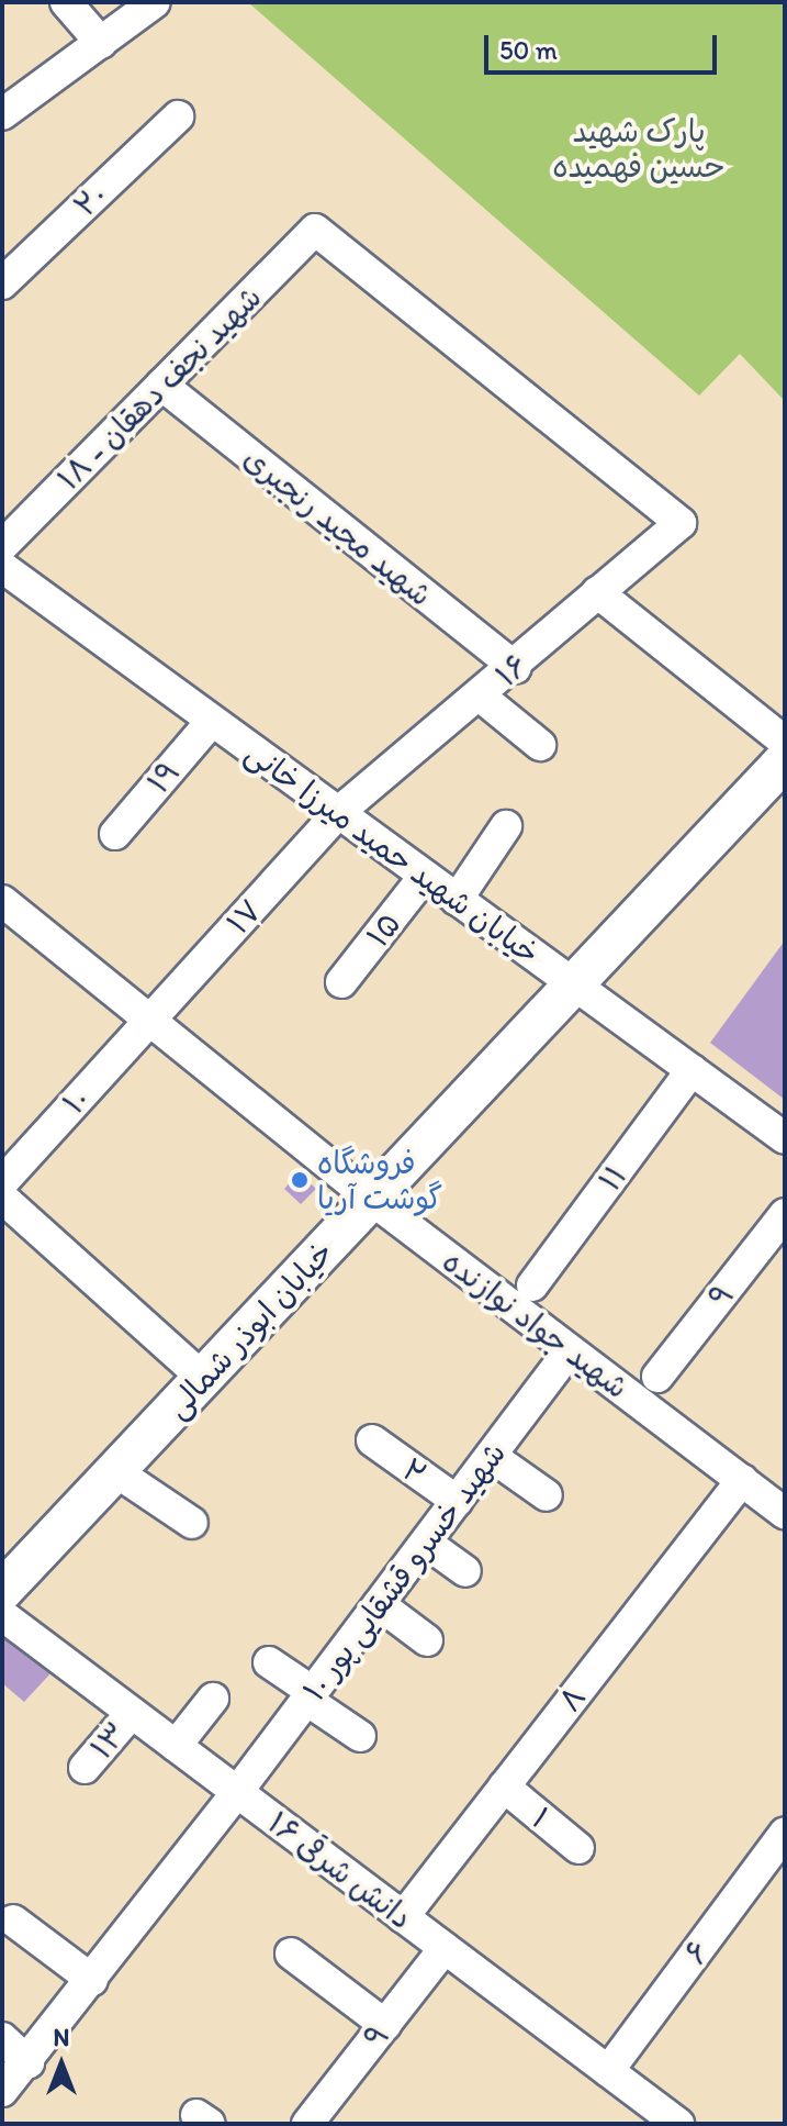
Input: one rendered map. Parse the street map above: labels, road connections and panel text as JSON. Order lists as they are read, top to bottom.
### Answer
{
  "streets": {
    "street": [
      "۲۰",
      "شهید نجف دهقان - ۱۸",
      "شهید مجید رنجبری",
      "۱۶",
      "۱۹",
      "خیابان شهید حمید میرزا خانی",
      "۱۷",
      "۱۵",
      "۱۰",
      "۱۱",
      "۹",
      "شهید جواد نوازنده",
      "خیابان ابوذر شمالی",
      "۲",
      "شهید خسرو قشقایی پور ۱۰",
      "۸",
      "۱۳",
      "۱",
      "دانش شرقی ۱۶",
      "۶"
    ]
  },
  "crossings": [
    ["شهید نجف دهقان - ۱۸", "شهید مجید رنجبری"],
    ["شهید نجف دهقان - ۱۸", "۱۶"],
    ["شهید مجید رنجبری", "۱۶"],
    ["۱۶", "خیابان شهید حمید میرزا خانی"],
    ["۱۶", "۱۷"],
    ["۱۹", "خیابان شهید حمید میرزا خانی"],
    ["خیابان شهید حمید میرزا خانی", "۱۷"],
    ["خیابان شهید حمید میرزا خانی", "۱۵"],
    ["خیابان شهید حمید میرزا خانی", "۱۱"],
    ["خیابان شهید حمید میرزا خانی", "خیابان ابوذر شمالی"],
    ["۱۷", "۱۰"],
    ["۱۷", "شهید جواد نوازنده"],
    ["۱۰", "شهید جواد نوازنده"],
    ["۹", "دانش شرقی ۱۶"],
    ["شهید جواد نوازنده", "خیابان ابوذر شمالی"],
    ["شهید جواد نوازنده", "شهید خسرو قشقایی پور ۱۰"],
    ["شهید جواد نوازنده", "۸"],
    ["۲", "شهید خسرو قشقایی پور ۱۰"],
    ["شهید خسرو قشقایی پور ۱۰", "دانش شرقی ۱۶"],
    ["۸", "۱"],
    ["۸", "دانش شرقی ۱۶"],
    ["۱۳", "دانش شرقی ۱۶"],
    ["دانش شرقی ۱۶", "۶"]
  ],
  "parks": ["پارک شهید حسین فهمیده"],
  "places": ["فروشگاه گوشت آریا"],
  "scale_bar": "50 m",
  "north": "top"
}
